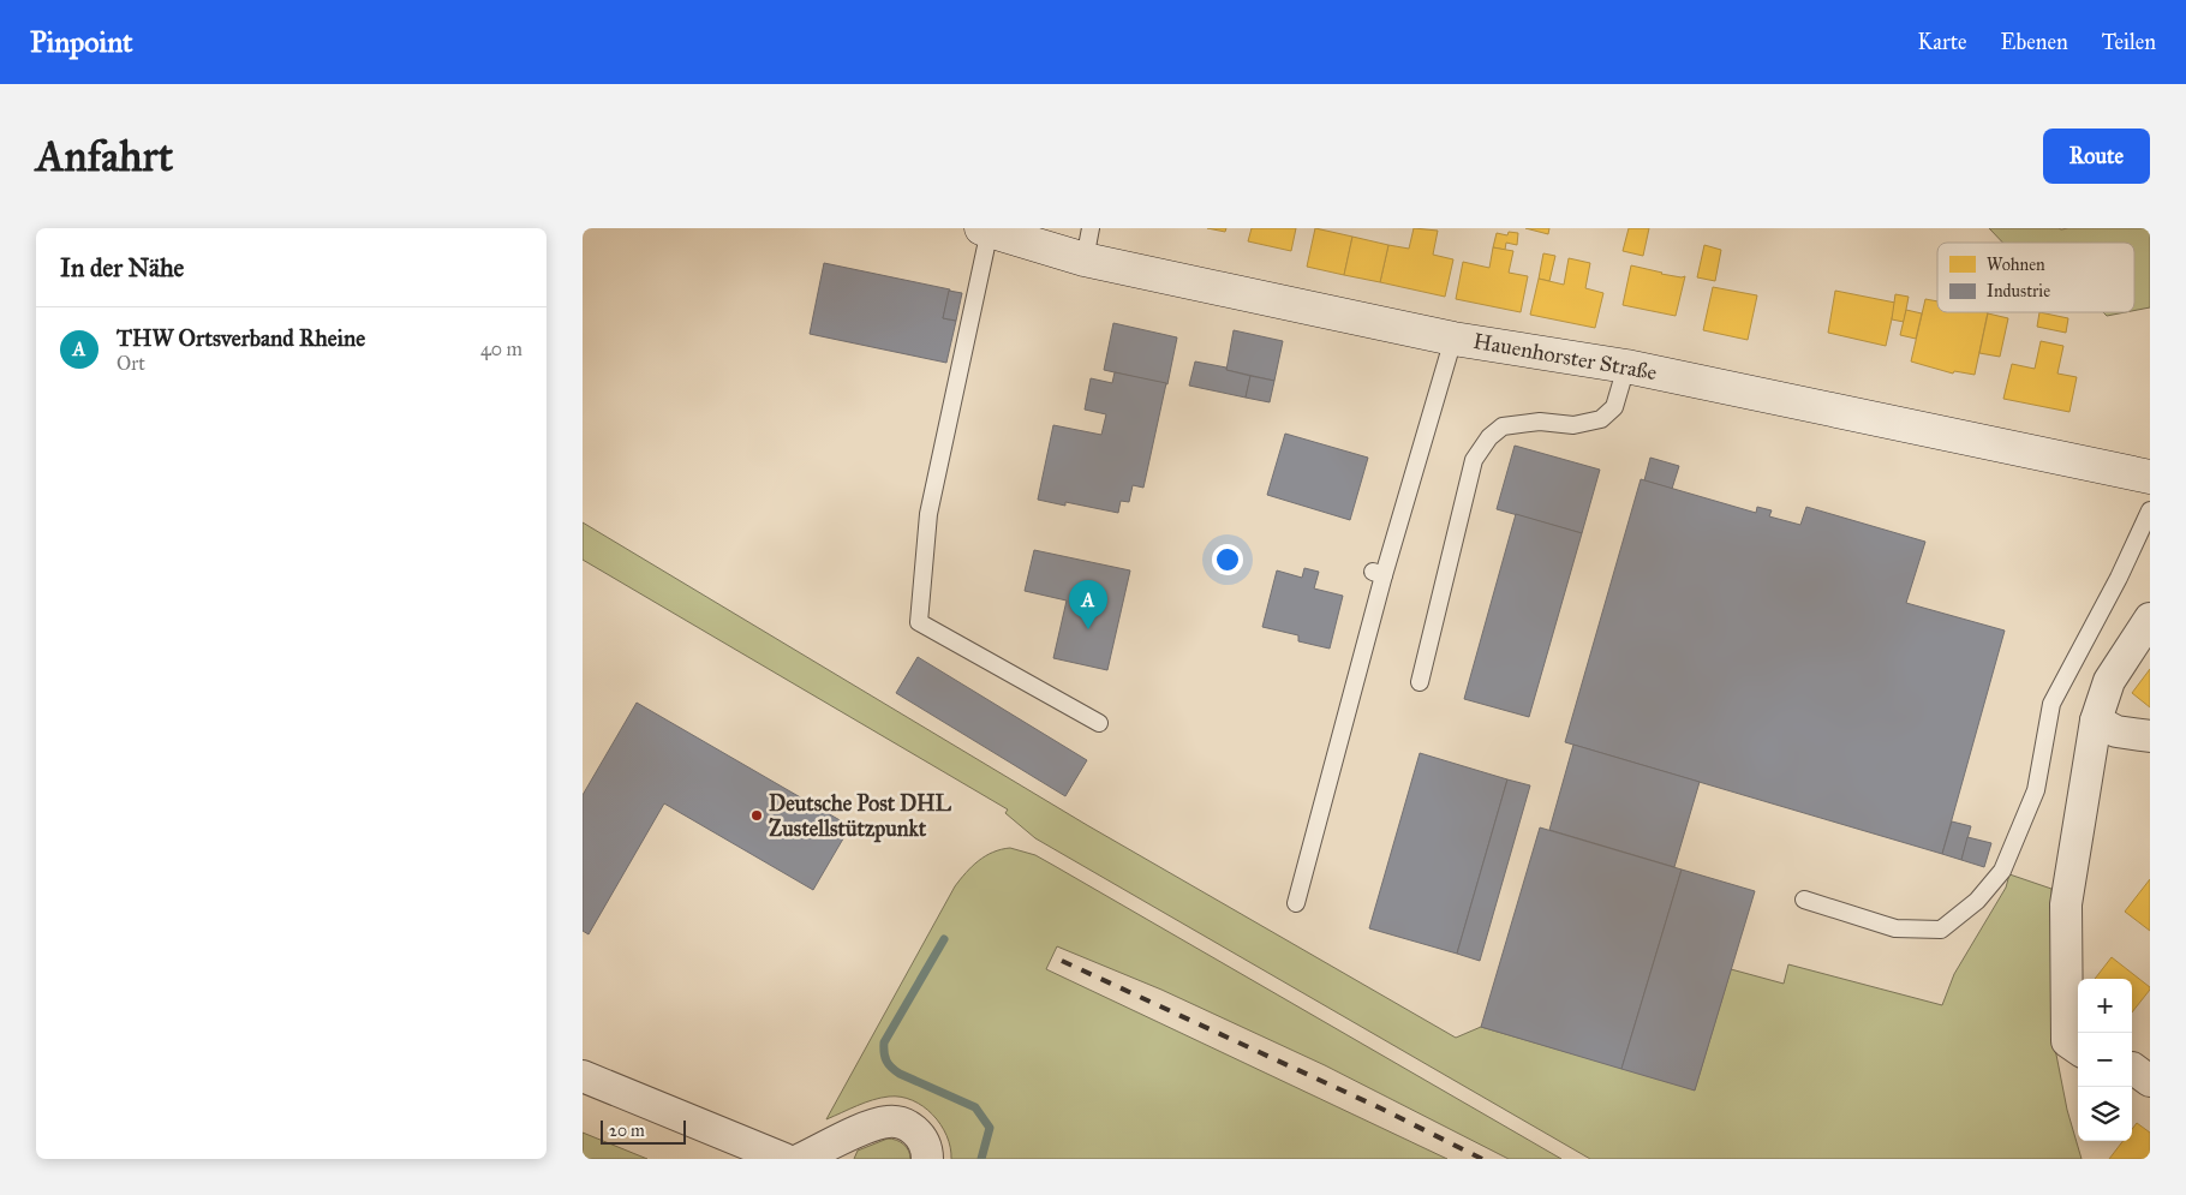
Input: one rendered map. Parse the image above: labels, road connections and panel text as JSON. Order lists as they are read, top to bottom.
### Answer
{
  "streets": {
    "street": ["Hauenhorster Straße"]
  },
  "places": ["Deutsche Post DHL Zustellstützpunkt"],
  "legend": ["Wohnen", "Industrie"],
  "scale_bar": "20 m",
  "page": {
    "header": "Pinpoint",
    "nav": ["Karte", "Ebenen", "Teilen"],
    "buttons": "Route",
    "title": "Anfahrt",
    "heading": "In der Nähe",
    "list": [
      {
        "mark": "A",
        "name": "THW Ortsverband Rheine",
        "note": "Ort",
        "value": "40 m"
      }
    ],
    "pins": "A",
    "map_buttons": ["+", "−"],
    "scale": "20 m"
  }
}
